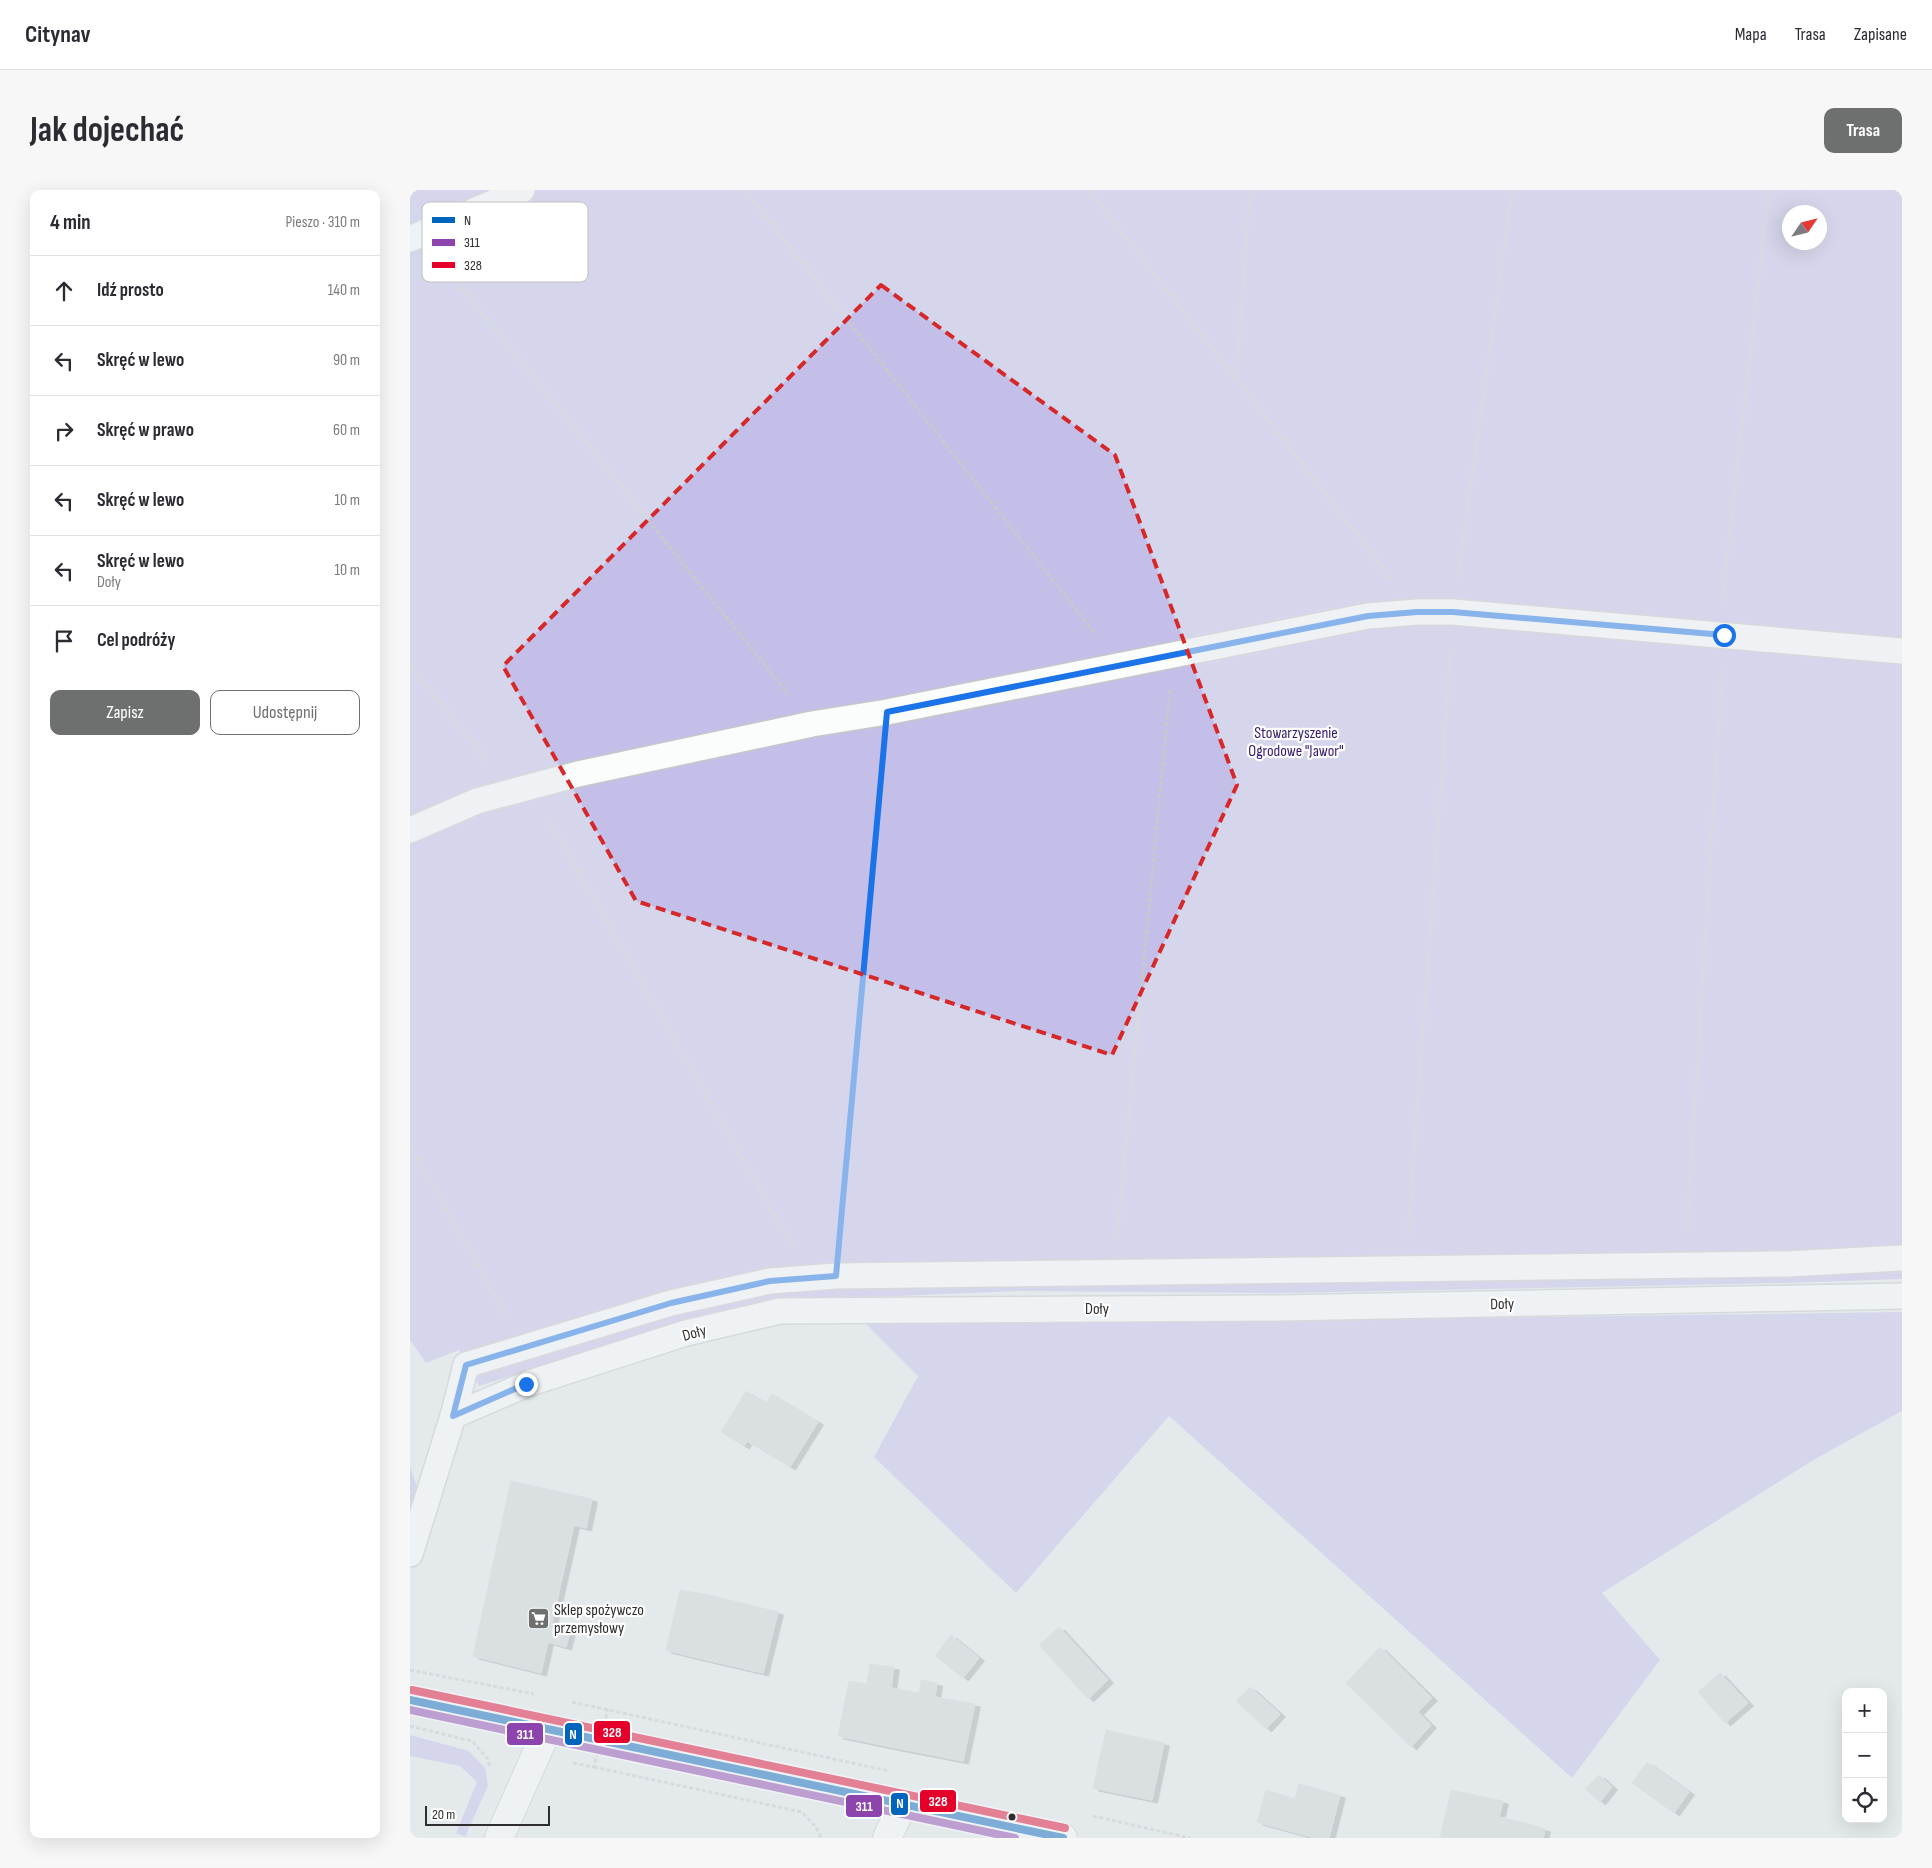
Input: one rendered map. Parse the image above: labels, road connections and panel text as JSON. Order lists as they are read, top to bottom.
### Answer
{
  "streets": {
    "lane": ["Doły"]
  },
  "parks": ["Stowarzyszenie Ogrodowe \"Jawor\""],
  "places": {
    "supermarket": ["Sklep spożywczo przemysłowy"]
  },
  "lines": ["transit line 328", "transit line N", "transit line 311"],
  "legend": ["N", "311", "328"],
  "scale_bar": "20 m",
  "north": "top right",
  "page": {
    "header": "Citynav",
    "nav": ["Mapa", "Trasa", "Zapisane"],
    "buttons": [
      "Trasa",
      ["Zapisz", "Udostępnij"]
    ],
    "title": "Jak dojechać",
    "heading": ["4 min", "Pieszo · 310 m"],
    "list": [
      ["Idź prosto", "140 m"],
      ["Skręć w lewo", "90 m"],
      ["Skręć w prawo", "60 m"],
      ["Skręć w lewo", "10 m"],
      ["Skręć w lewo", "Doły", "10 m"],
      "Cel podróży"
    ],
    "map_buttons": ["+", "−"],
    "scale": "20 m"
  }
}
